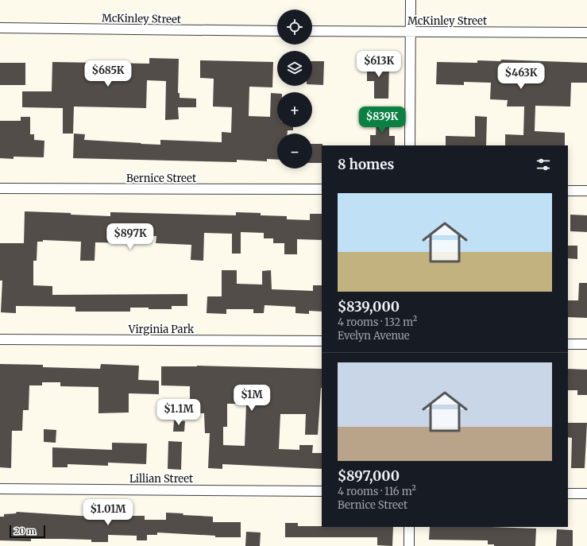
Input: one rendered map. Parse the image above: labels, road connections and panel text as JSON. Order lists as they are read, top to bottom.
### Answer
{
  "streets": {
    "street": [
      "McKinley Street",
      "Bernice Street",
      "Virginia Park",
      "Lillian Street"
    ]
  },
  "scale_bar": "20 m",
  "page": {
    "map_buttons": ["+", "−"],
    "price": [
      "$613K",
      "$685K",
      "$463K",
      "$839K",
      "$897K",
      "$1M",
      "$1.1M",
      "$1.01M"
    ],
    "heading": "8 homes",
    "list": [
      {
        "name": "$839,000",
        "note": "4 rooms · 132 m² · Evelyn Avenue"
      },
      {
        "name": "$897,000",
        "note": "4 rooms · 116 m² · Bernice Street"
      }
    ],
    "scale": "20 m"
  }
}
